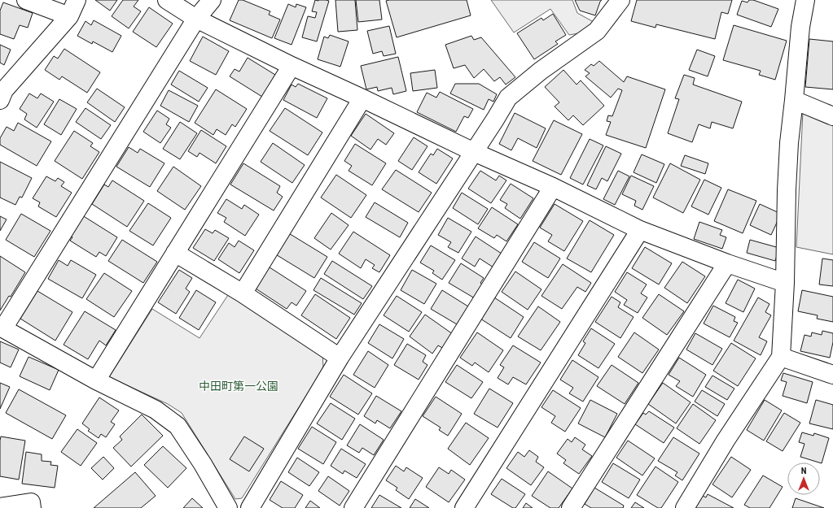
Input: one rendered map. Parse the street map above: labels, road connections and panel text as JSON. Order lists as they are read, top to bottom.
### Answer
{
  "parks": ["中田町第一公園"],
  "north": "top"
}
